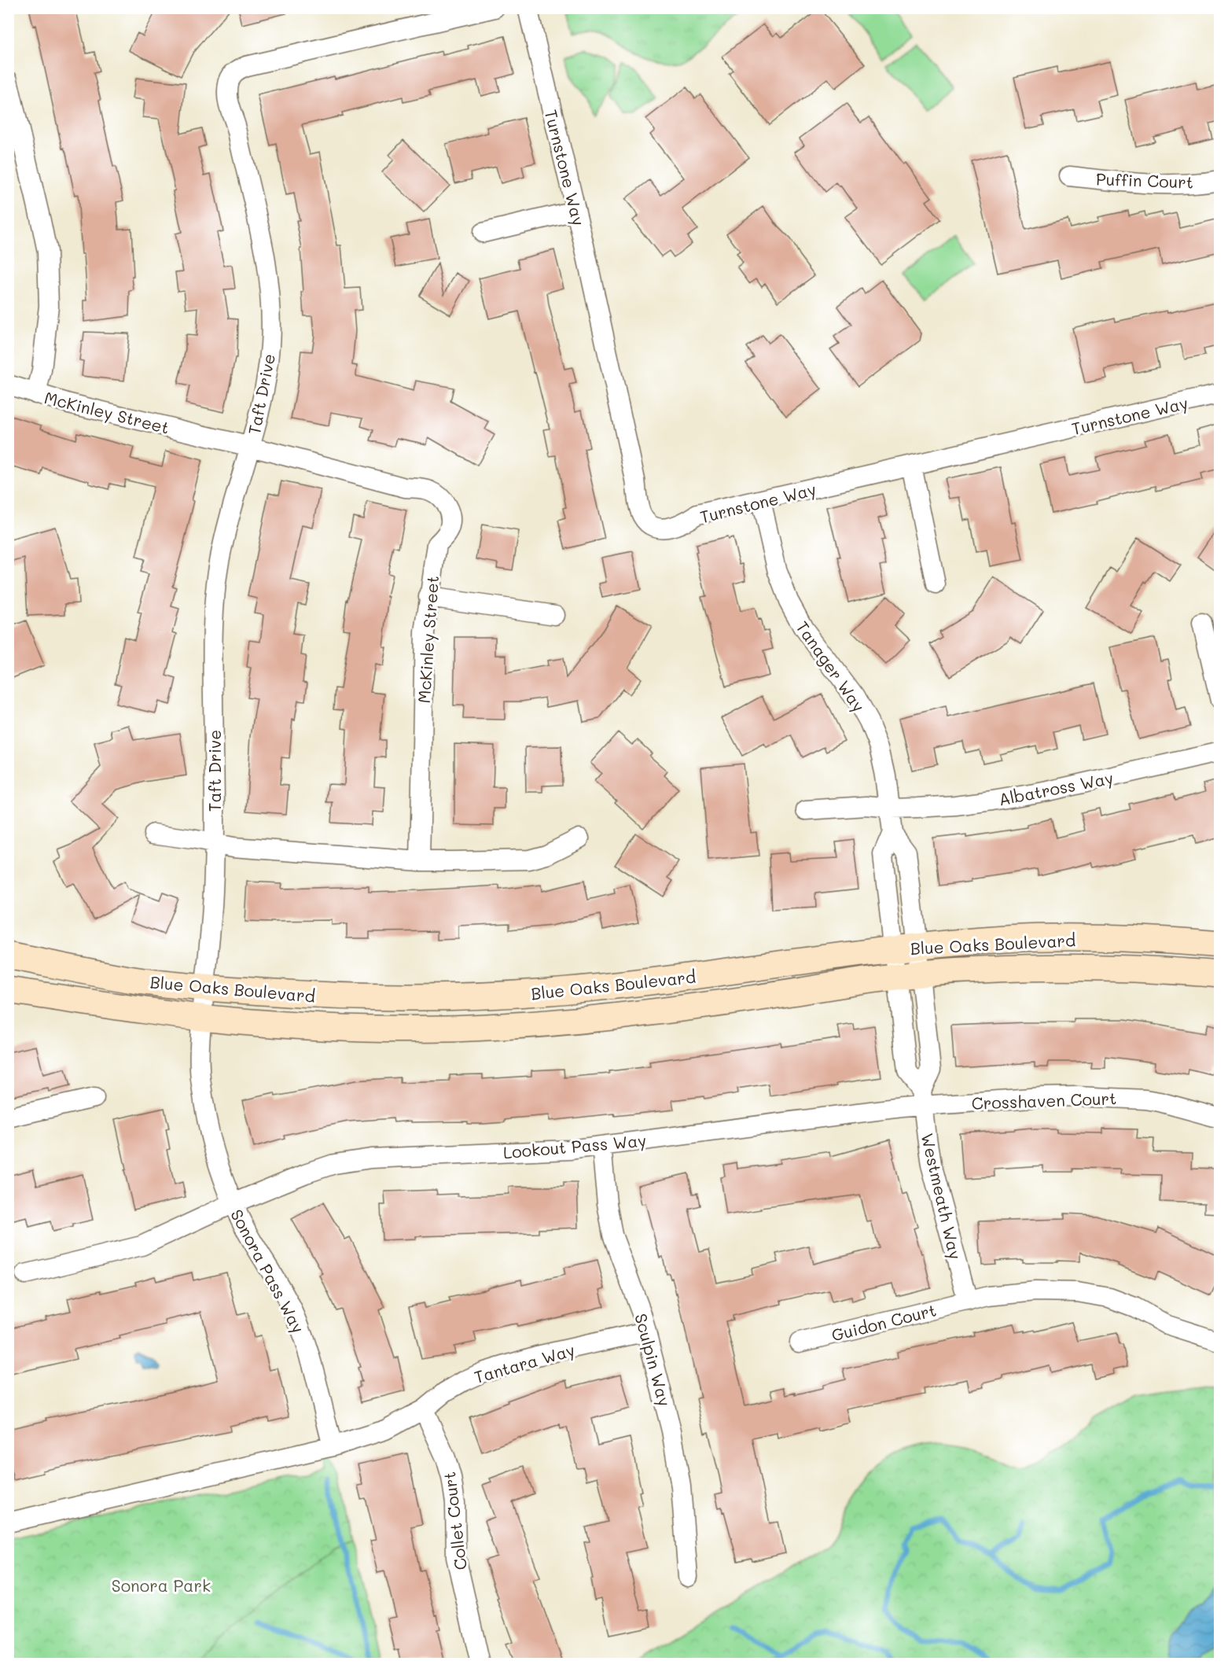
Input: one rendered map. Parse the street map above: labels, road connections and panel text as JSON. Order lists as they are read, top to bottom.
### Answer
{
  "streets": {
    "main road": ["Blue Oaks Boulevard"],
    "street": [
      "Turnstone Way",
      "Puffin Court",
      "Taft Drive",
      "McKinley Street",
      "Tanager Way",
      "Albatross Way",
      "Crosshaven Court",
      "Lookout Pass Way",
      "Westmeath Way",
      "Sonora Pass Way",
      "Guidon Court",
      "Sculpin Way",
      "Tantara Way",
      "Collet Court"
    ]
  },
  "crossings": [
    ["Turnstone Way", "Tanager Way"],
    ["Taft Drive", "McKinley Street"],
    ["Taft Drive", "Blue Oaks Boulevard"],
    ["Taft Drive", "Sonora Pass Way"],
    ["Tanager Way", "Albatross Way"],
    ["Tanager Way", "Blue Oaks Boulevard"],
    ["Tanager Way", "Westmeath Way"],
    ["Blue Oaks Boulevard", "Westmeath Way"],
    ["Blue Oaks Boulevard", "Sonora Pass Way"],
    ["Crosshaven Court", "Lookout Pass Way"],
    ["Crosshaven Court", "Westmeath Way"],
    ["Lookout Pass Way", "Westmeath Way"],
    ["Lookout Pass Way", "Sonora Pass Way"],
    ["Lookout Pass Way", "Sculpin Way"],
    ["Westmeath Way", "Guidon Court"],
    ["Sonora Pass Way", "Tantara Way"],
    ["Sculpin Way", "Tantara Way"],
    ["Tantara Way", "Collet Court"]
  ],
  "parks": ["Sonora Park"]
}
